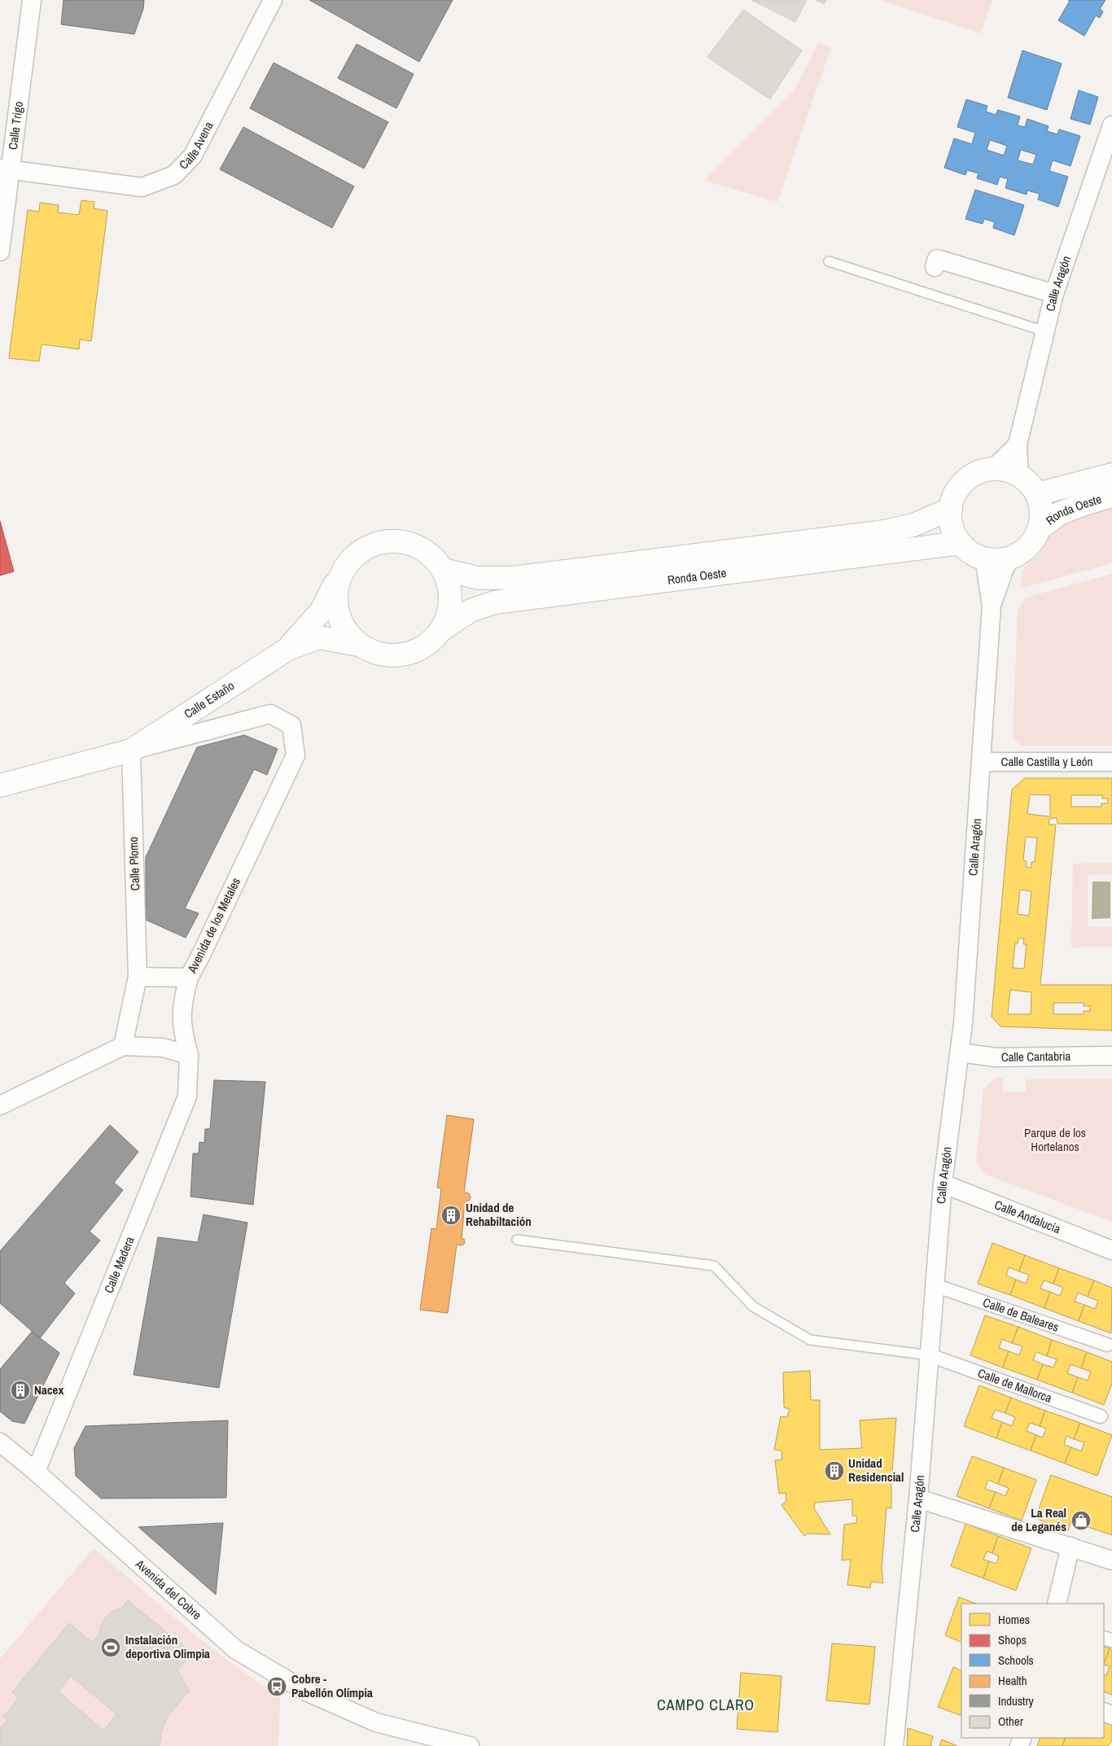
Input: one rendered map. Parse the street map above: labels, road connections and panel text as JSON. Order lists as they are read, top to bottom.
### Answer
{
  "streets": {
    "main road": ["Ronda Oeste", "Calle Estaño"],
    "street": [
      "Calle Trigo",
      "Calle Avena",
      "Calle Aragón",
      "Calle Castilla y León",
      "Calle Plomo",
      "Avenida de los Metales",
      "Calle Cantabria",
      "Calle Andalucía",
      "Calle Madera",
      "Calle de Baleares",
      "Calle de Mallorca",
      "Avenida del Cobre"
    ]
  },
  "crossings": [
    ["Calle Trigo", "Calle Avena"],
    ["Calle Aragón", "Ronda Oeste"],
    ["Calle Aragón", "Calle Castilla y León"],
    ["Calle Aragón", "Calle Cantabria"],
    ["Calle Aragón", "Calle Andalucía"],
    ["Calle Aragón", "Calle de Baleares"],
    ["Calle Aragón", "Calle de Mallorca"],
    ["Ronda Oeste", "Calle Estaño"],
    ["Calle Estaño", "Calle Plomo"],
    ["Calle Estaño", "Avenida de los Metales"],
    ["Calle Plomo", "Avenida de los Metales"],
    ["Avenida de los Metales", "Calle Madera"],
    ["Calle Madera", "Avenida del Cobre"]
  ],
  "districts": ["CAMPO CLARO"],
  "parks": ["Parque de los Hortelanos"],
  "places": {
    "building": ["Unidad de Rehabiltación", "Nacex", "Unidad Residencial"],
    "shop": ["La Real de Leganés"],
    "sports": ["Instalación deportiva Olimpia"],
    "bus stop": ["Cobre - Pabellón Olímpia"]
  },
  "legend": [
    "Homes",
    "Shops",
    "Schools",
    "Health",
    "Industry",
    "Other"
  ]
}
